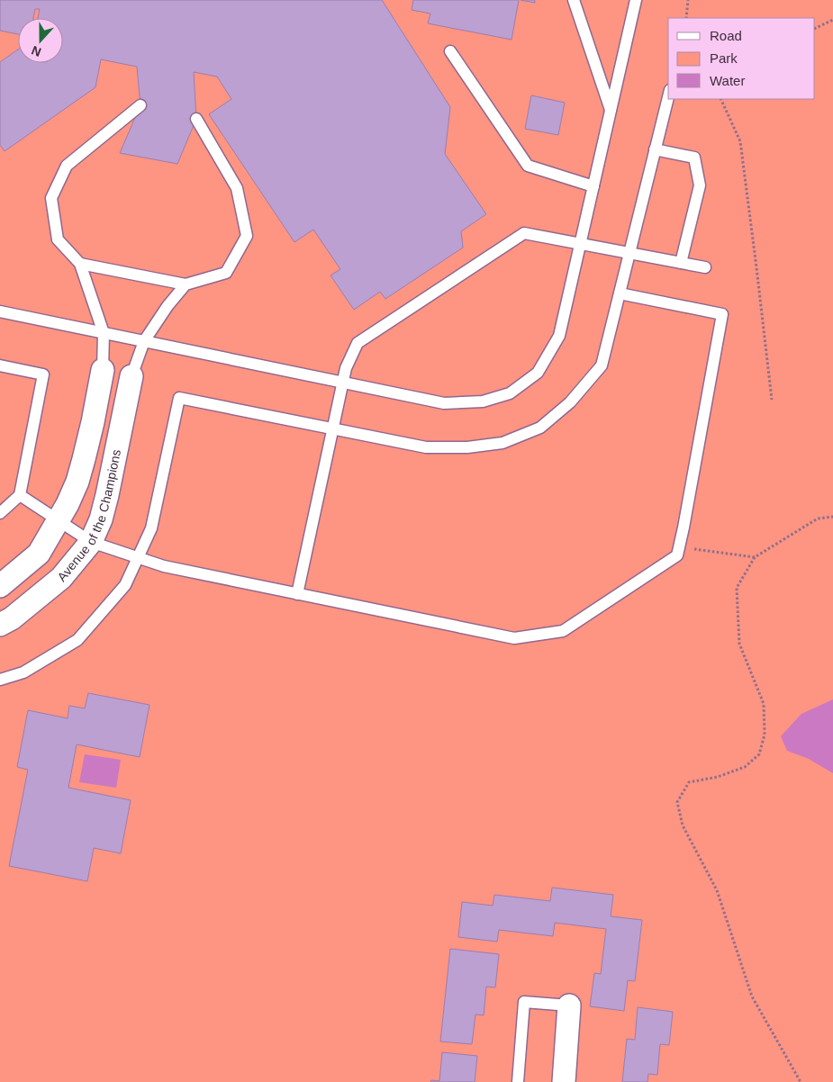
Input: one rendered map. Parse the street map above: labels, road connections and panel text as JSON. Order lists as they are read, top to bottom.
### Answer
{
  "streets": {
    "street": ["Avenue of the Champions"]
  },
  "legend": ["Road", "Park", "Water"],
  "north": "bottom"
}
